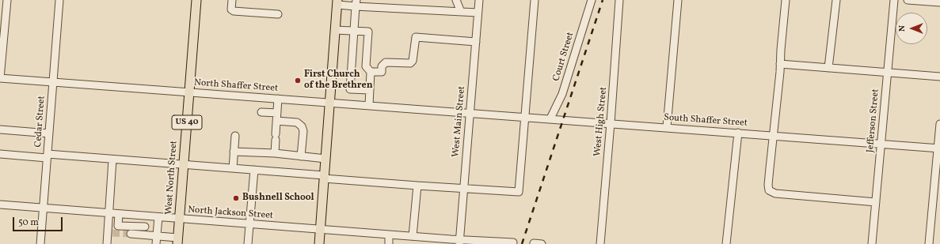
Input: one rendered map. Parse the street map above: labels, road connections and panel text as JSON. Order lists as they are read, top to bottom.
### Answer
{
  "streets": {
    "main road": ["US 40", "West North Street"],
    "street": [
      "Court Street",
      "North Shaffer Street",
      "South Shaffer Street",
      "Jefferson Street",
      "Cedar Street",
      "West Main Street",
      "West High Street",
      "North Jackson Street"
    ]
  },
  "crossings": [
    ["Court Street", "South Shaffer Street"],
    ["North Shaffer Street", "South Shaffer Street"],
    ["North Shaffer Street", "Cedar Street"],
    ["North Shaffer Street", "West Main Street"],
    ["North Shaffer Street", "West North Street"],
    ["South Shaffer Street", "Jefferson Street"],
    ["South Shaffer Street", "West Main Street"],
    ["South Shaffer Street", "West High Street"],
    ["Cedar Street", "North Jackson Street"],
    ["West Main Street", "North Jackson Street"],
    ["West North Street", "North Jackson Street"]
  ],
  "places": ["First Church of the Brethren", "Bushnell School"],
  "scale_bar": "50 m",
  "north": "left"
}
